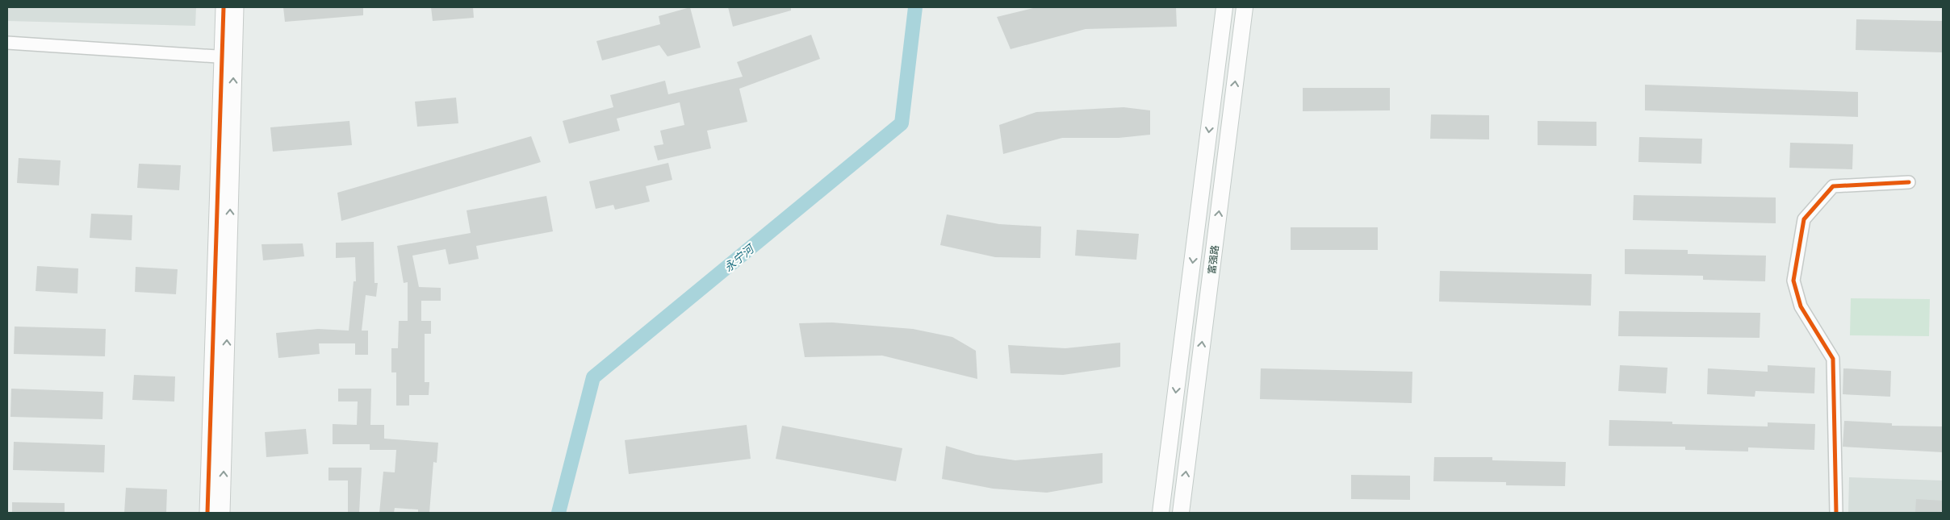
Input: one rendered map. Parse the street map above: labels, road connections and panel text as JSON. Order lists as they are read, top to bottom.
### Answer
{
  "streets": {
    "main road": ["富强路"]
  },
  "water": ["永宁河"]
}
